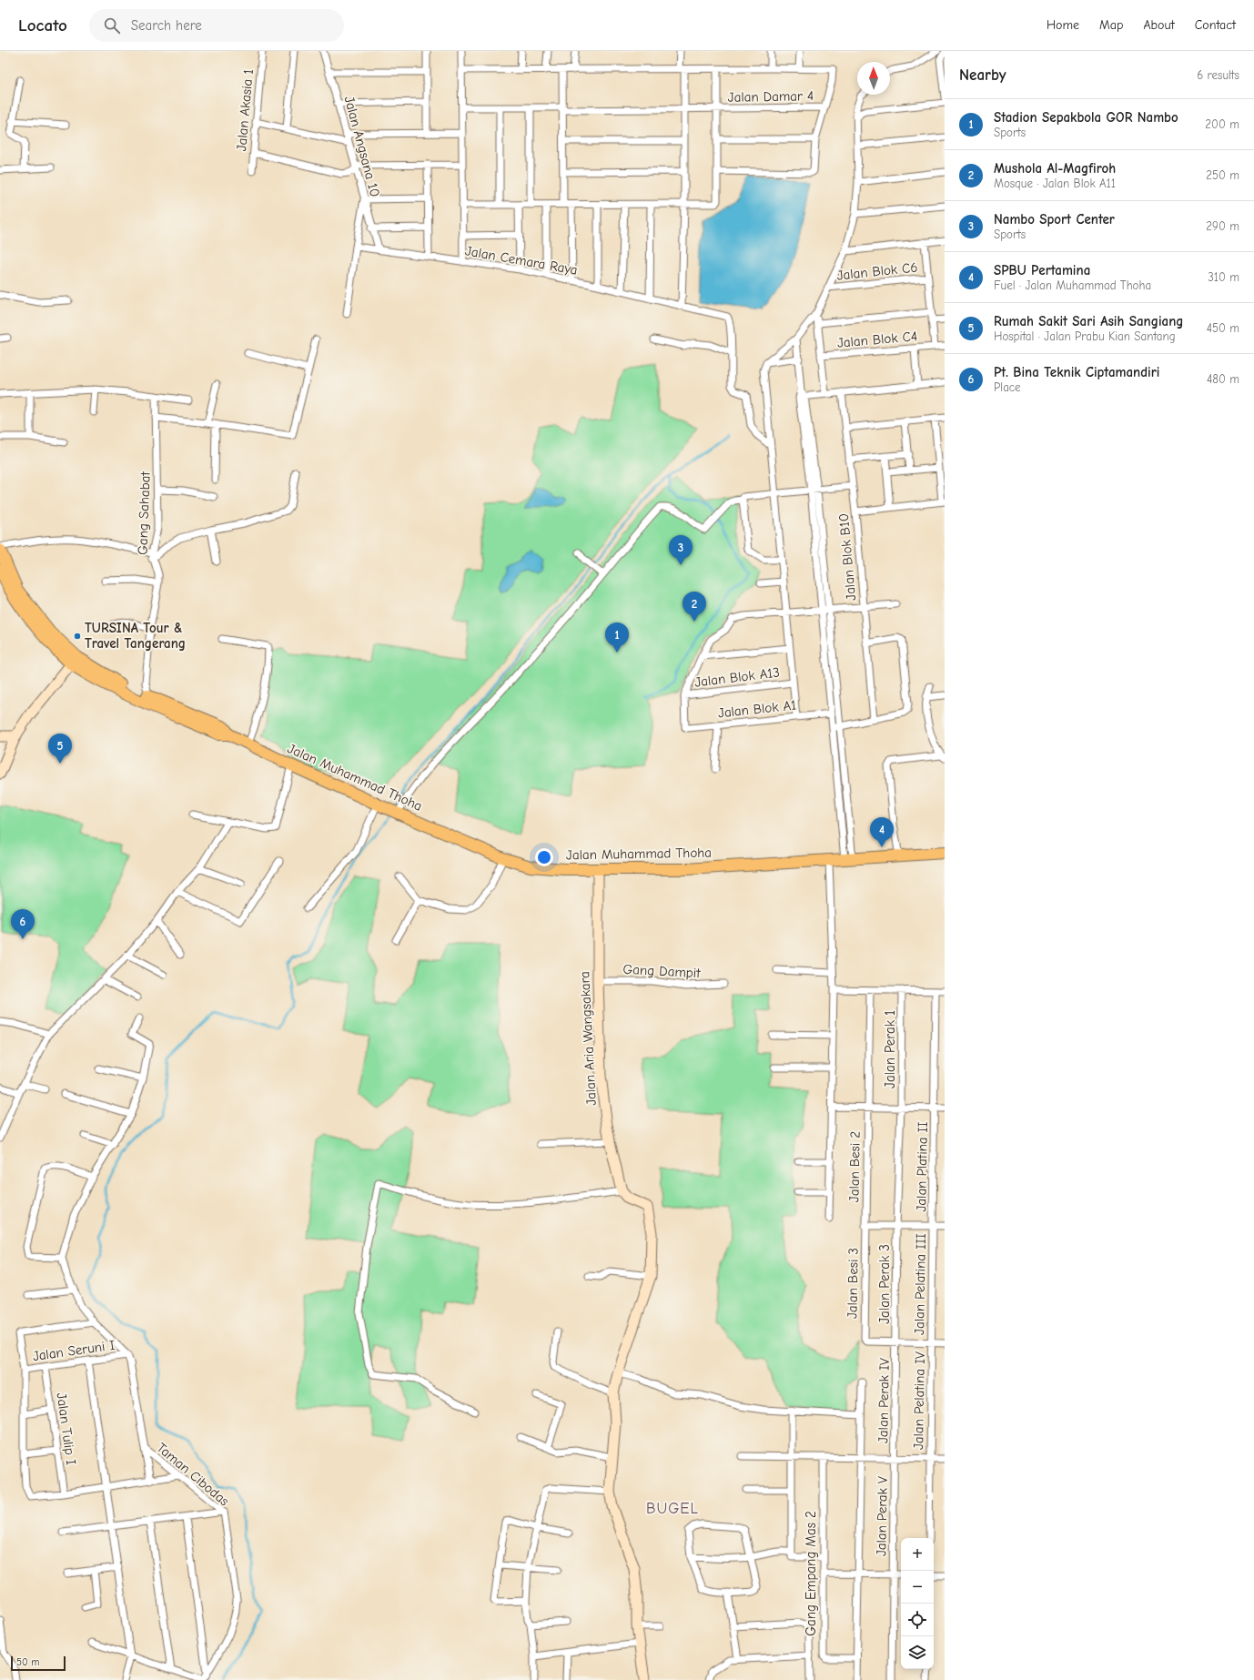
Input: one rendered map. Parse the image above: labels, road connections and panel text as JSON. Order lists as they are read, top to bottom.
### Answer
{
  "streets": {
    "main road": ["Jalan Muhammad Thoha"],
    "street": [
      "Jalan Damar 4",
      "Jalan Akasia 1",
      "Jalan Angsana 10",
      "Jalan Cemara Raya",
      "Jalan Blok C6",
      "Jalan Blok C4",
      "Gang Sahabat",
      "Jalan Blok B10",
      "Jalan Blok A13",
      "Jalan Blok A1",
      "Gang Dampit",
      "Jalan Aria Wangsakara",
      "Jalan Perak 1",
      "Jalan Besi 2",
      "Jalan Platina II",
      "Jalan Besi 3",
      "Jalan Perak 3",
      "Jalan Pelatina III",
      "Jalan Seruni I",
      "Jalan Perak IV",
      "Jalan Pelatina IV",
      "Jalan Tulip I",
      "Taman Cibodas",
      "Jalan Perak V",
      "Gang Empang Mas 2"
    ]
  },
  "crossings": [
    ["Jalan Angsana 10", "Jalan Cemara Raya"],
    ["Gang Sahabat", "Jalan Muhammad Thoha"],
    ["Jalan Blok A13", "Jalan Blok A1"],
    ["Jalan Muhammad Thoha", "Jalan Aria Wangsakara"],
    ["Gang Dampit", "Jalan Aria Wangsakara"],
    ["Jalan Perak 1", "Jalan Perak 3"],
    ["Jalan Besi 2", "Jalan Besi 3"],
    ["Jalan Platina II", "Jalan Pelatina III"],
    ["Jalan Besi 3", "Jalan Perak 3"],
    ["Jalan Besi 3", "Jalan Perak IV"],
    ["Jalan Perak 3", "Jalan Perak IV"],
    ["Jalan Pelatina III", "Jalan Pelatina IV"],
    ["Jalan Seruni I", "Jalan Tulip I"],
    ["Jalan Seruni I", "Taman Cibodas"],
    ["Jalan Perak IV", "Jalan Perak V"]
  ],
  "districts": ["BUGEL"],
  "places": ["TURSINA Tour & Travel Tangerang"],
  "scale_bar": "50 m",
  "north": "top",
  "page": {
    "header": "Locato",
    "search": "Search here",
    "nav": [
      "Home",
      "Map",
      "About",
      "Contact"
    ],
    "heading": ["Nearby", "6 results"],
    "list": [
      {
        "mark": "1",
        "name": "Stadion Sepakbola GOR Nambo",
        "note": "Sports",
        "value": "200 m"
      },
      {
        "mark": "2",
        "name": "Mushola Al-Magfiroh",
        "note": "Mosque · Jalan Blok A11",
        "value": "250 m"
      },
      {
        "mark": "3",
        "name": "Nambo Sport Center",
        "note": "Sports",
        "value": "290 m"
      },
      {
        "mark": "4",
        "name": "SPBU Pertamina",
        "note": "Fuel · Jalan Muhammad Thoha",
        "value": "310 m"
      },
      {
        "mark": "5",
        "name": "Rumah Sakit Sari Asih Sangiang",
        "note": "Hospital · Jalan Prabu Kian Santang",
        "value": "450 m"
      },
      {
        "mark": "6",
        "name": "Pt. Bina Teknik Ciptamandiri",
        "note": "Place",
        "value": "480 m"
      }
    ],
    "pins": [
      "3",
      "2",
      "1",
      "5",
      "4",
      "6"
    ],
    "map_buttons": ["+", "−"],
    "scale": "50 m"
  }
}
